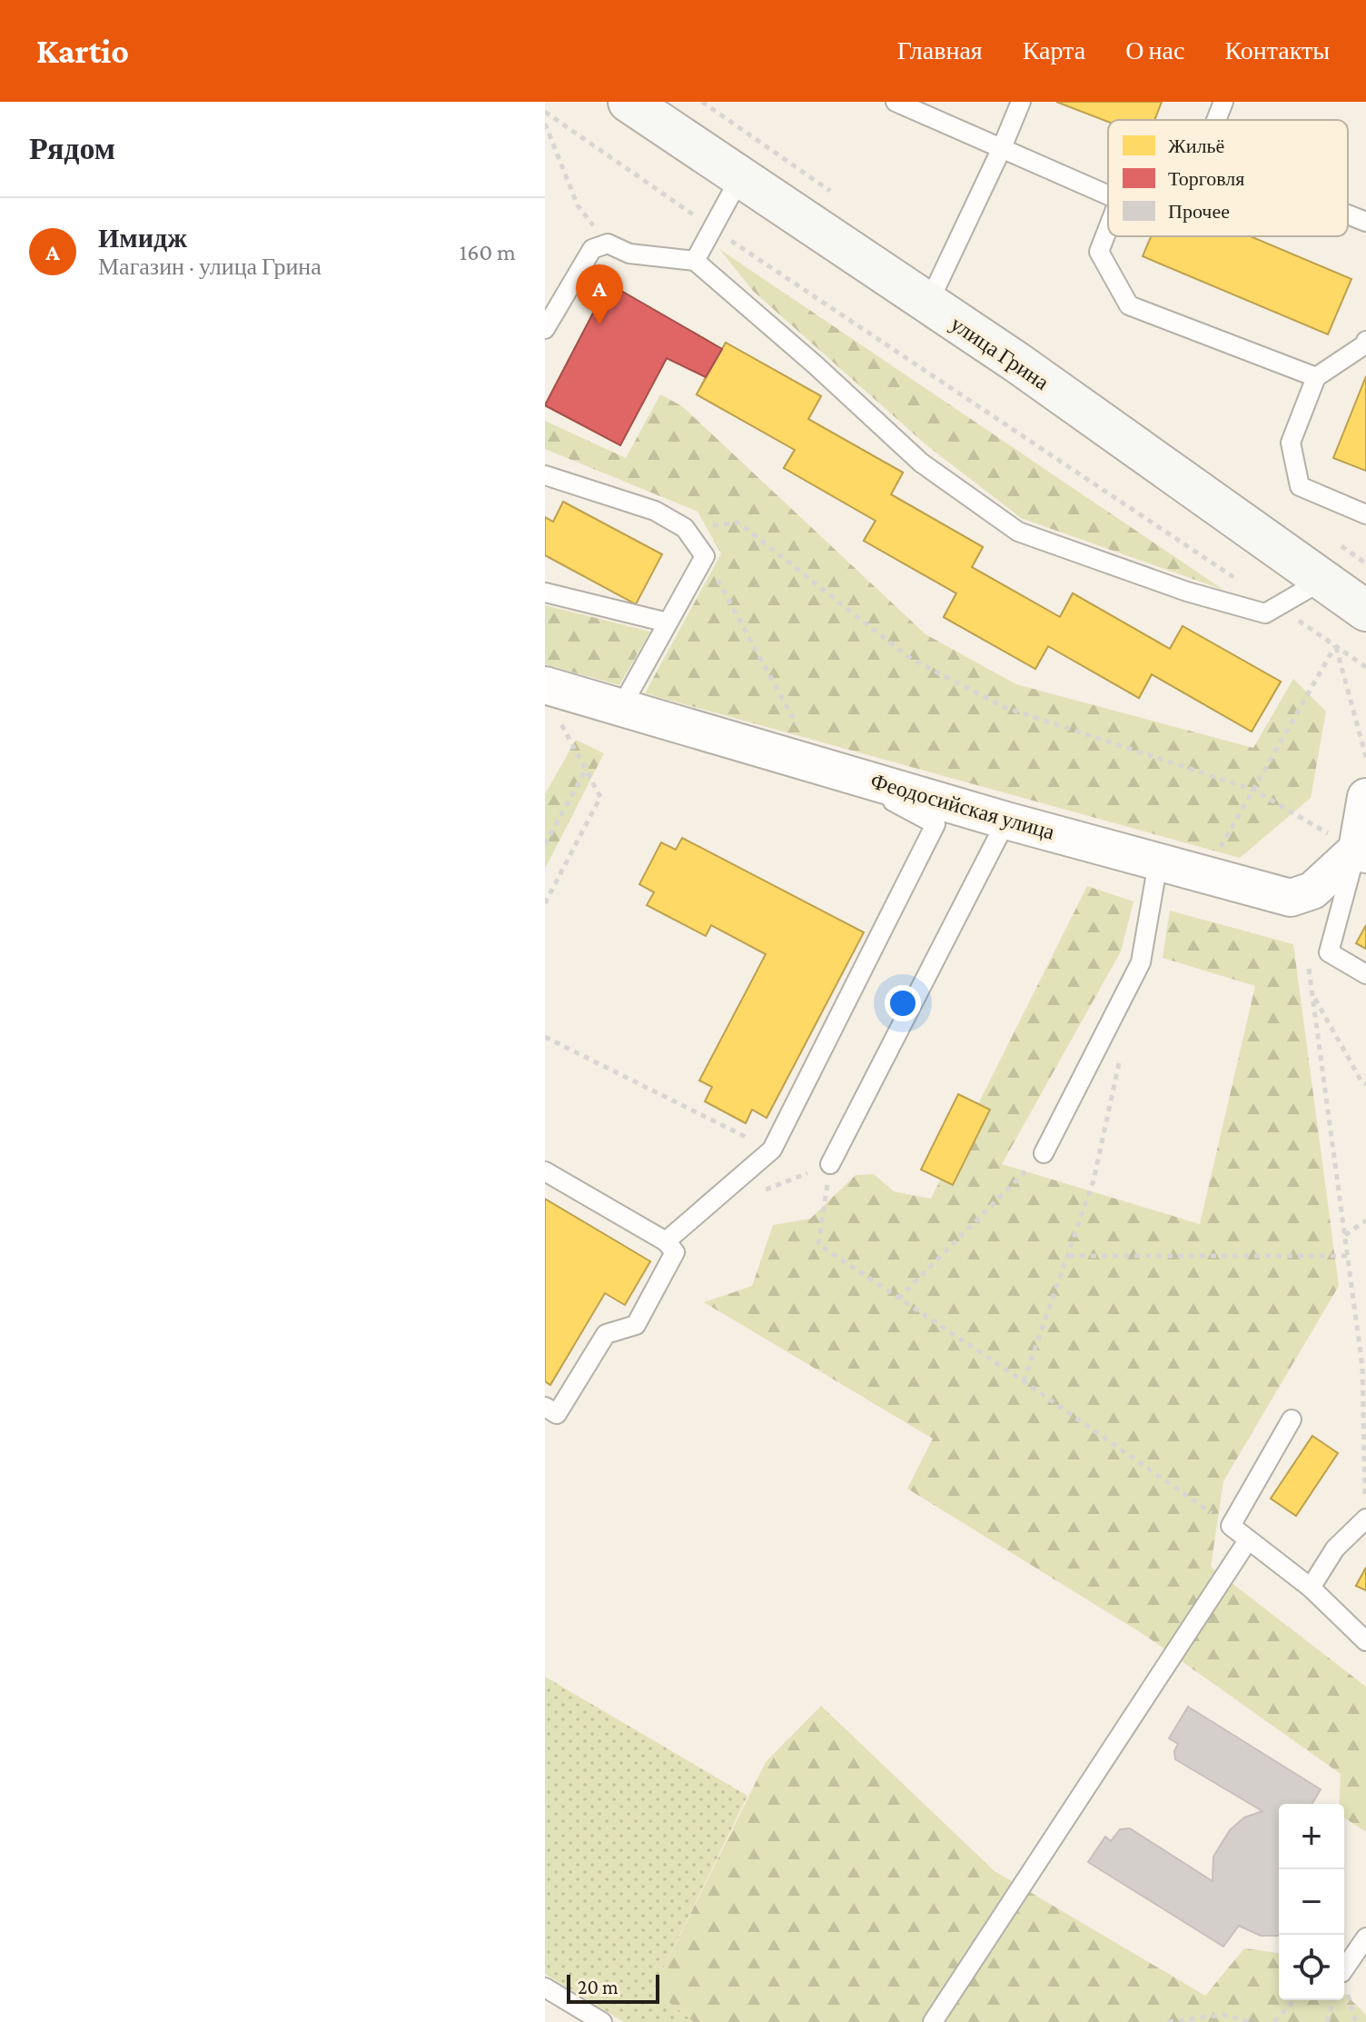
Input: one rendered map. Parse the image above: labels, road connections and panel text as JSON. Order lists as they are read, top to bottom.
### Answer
{
  "streets": {
    "street": ["улица Грина", "Феодосийская улица"]
  },
  "legend": ["Жильё", "Торговля", "Прочее"],
  "scale_bar": "20 m",
  "page": {
    "header": "Kartio",
    "nav": [
      "Главная",
      "Карта",
      "О нас",
      "Контакты"
    ],
    "heading": "Рядом",
    "list": [
      {
        "mark": "A",
        "name": "Имидж",
        "note": "Магазин · улица Грина",
        "value": "160 m"
      }
    ],
    "pins": "A",
    "map_buttons": ["+", "−"],
    "scale": "20 m"
  }
}
